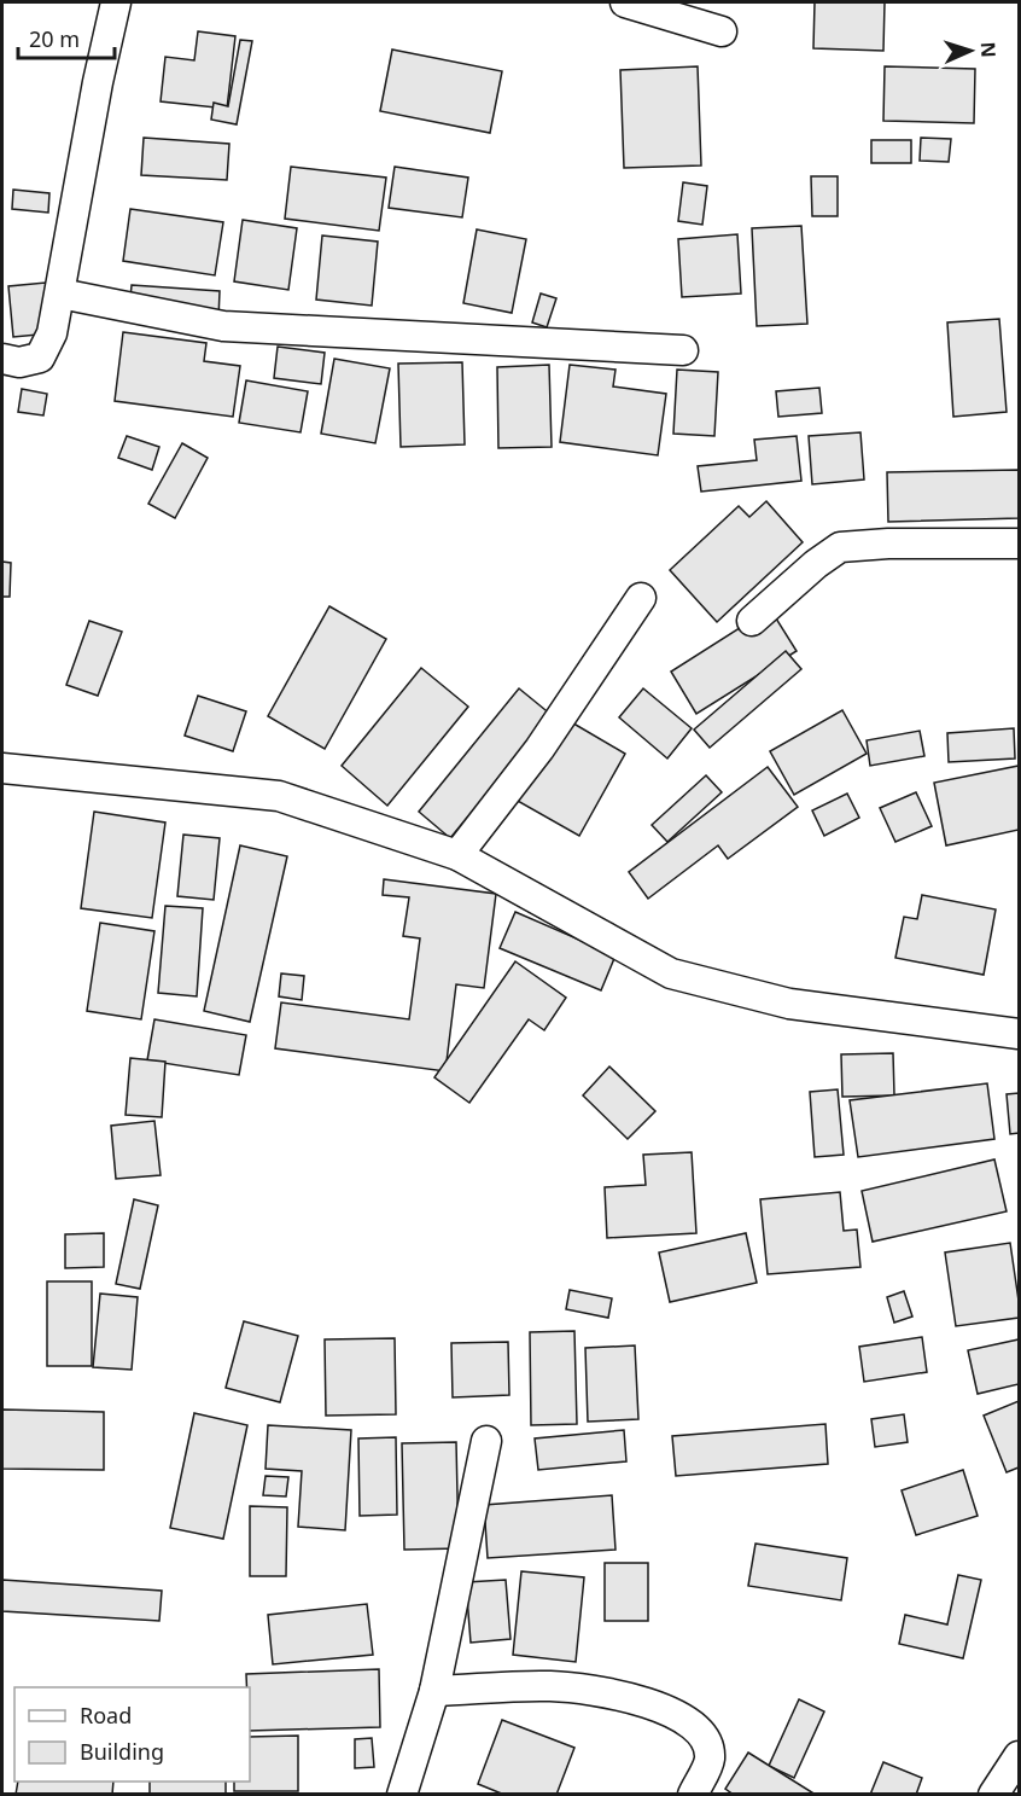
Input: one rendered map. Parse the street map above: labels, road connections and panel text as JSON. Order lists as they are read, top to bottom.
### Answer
{
  "legend": ["Road", "Building"],
  "scale_bar": "20 m",
  "north": "right"
}
